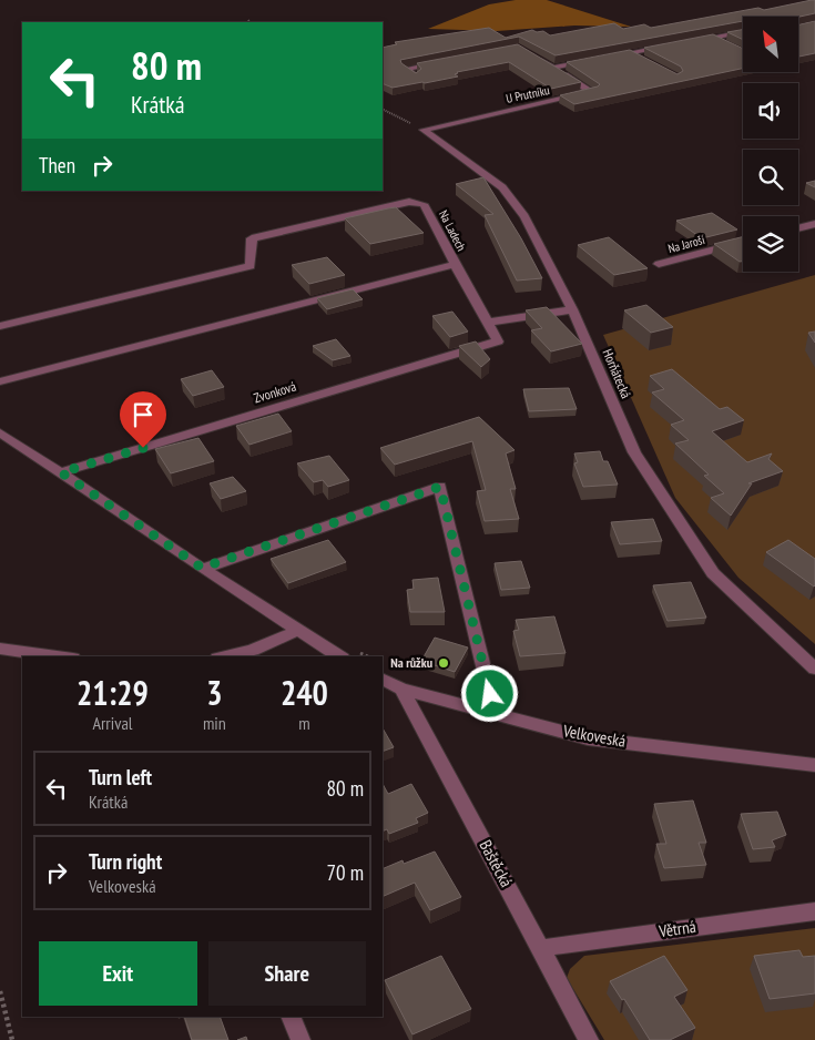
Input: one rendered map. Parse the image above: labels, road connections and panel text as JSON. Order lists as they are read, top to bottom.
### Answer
{
  "streets": {
    "street": [
      "U Prutníku",
      "Na Ladech",
      "Na Jaroši",
      "Horňátecká",
      "Zvonková",
      "Velkoveská",
      "Baštěcká",
      "Větrná"
    ]
  },
  "crossings": [
    ["U Prutníku", "Horňátecká"],
    ["Velkoveská", "Baštěcká"],
    ["Baštěcká", "Větrná"]
  ],
  "places": ["Na růžku"],
  "north": "top left",
  "page": {
    "turn": ["80 m", "Krátká"],
    "then": "Then",
    "eta": [
      "21:29",
      "Arrival",
      "3",
      "min",
      "240",
      "m"
    ],
    "list": [
      {
        "name": "Turn left",
        "note": "Krátká",
        "value": "80 m"
      },
      {
        "name": "Turn right",
        "note": "Velkoveská",
        "value": "70 m"
      }
    ],
    "buttons": ["Exit", "Share"]
  }
}
